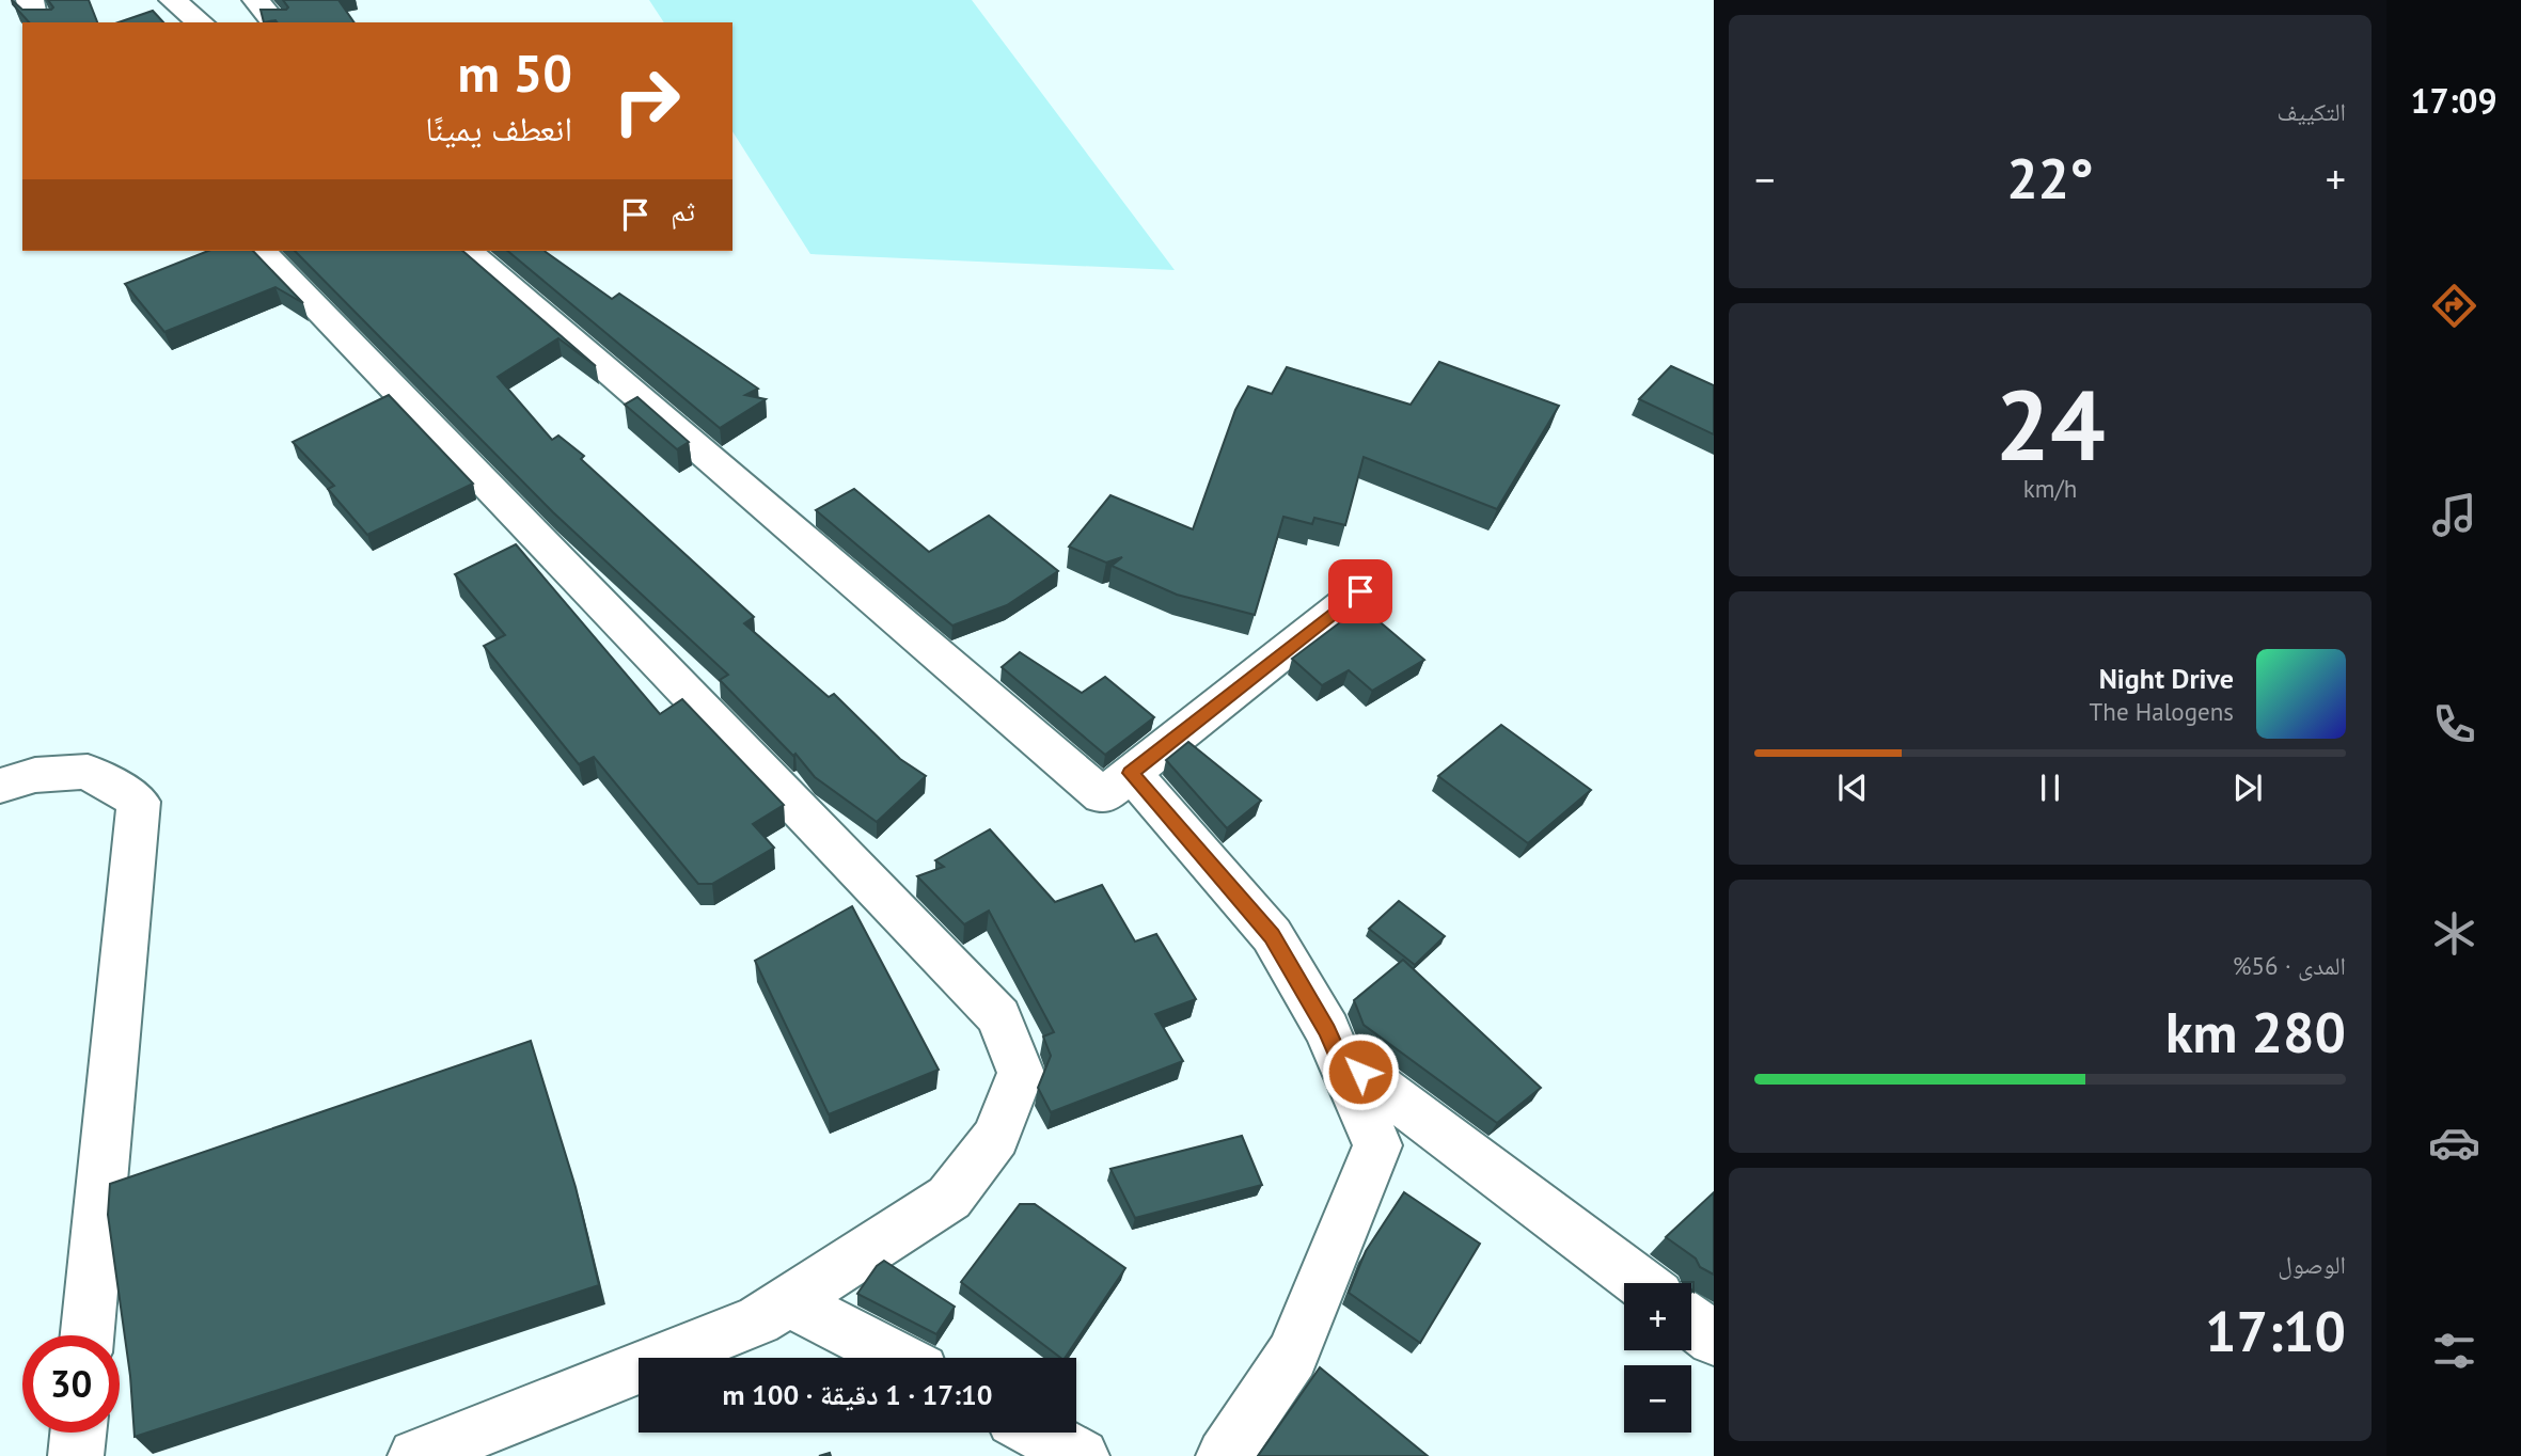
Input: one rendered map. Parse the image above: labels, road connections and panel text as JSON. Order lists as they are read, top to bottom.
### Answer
{
  "page": {
    "tabs": "17:09",
    "tile": [
      "التكييف",
      ["24", "km/h"],
      ["المدى · 56%", "280 km"],
      ["الوصول", "17:10"]
    ],
    "turn": ["50 m", "انعطف يمينًا"],
    "heat": ["−", "22°", "+"],
    "then": "ثم",
    "song": ["Night Drive", "The Halogens"],
    "map_buttons": ["+", "−"],
    "limit": "30",
    "trip": "17:10 · 1 دقيقة · 100 m"
  }
}
